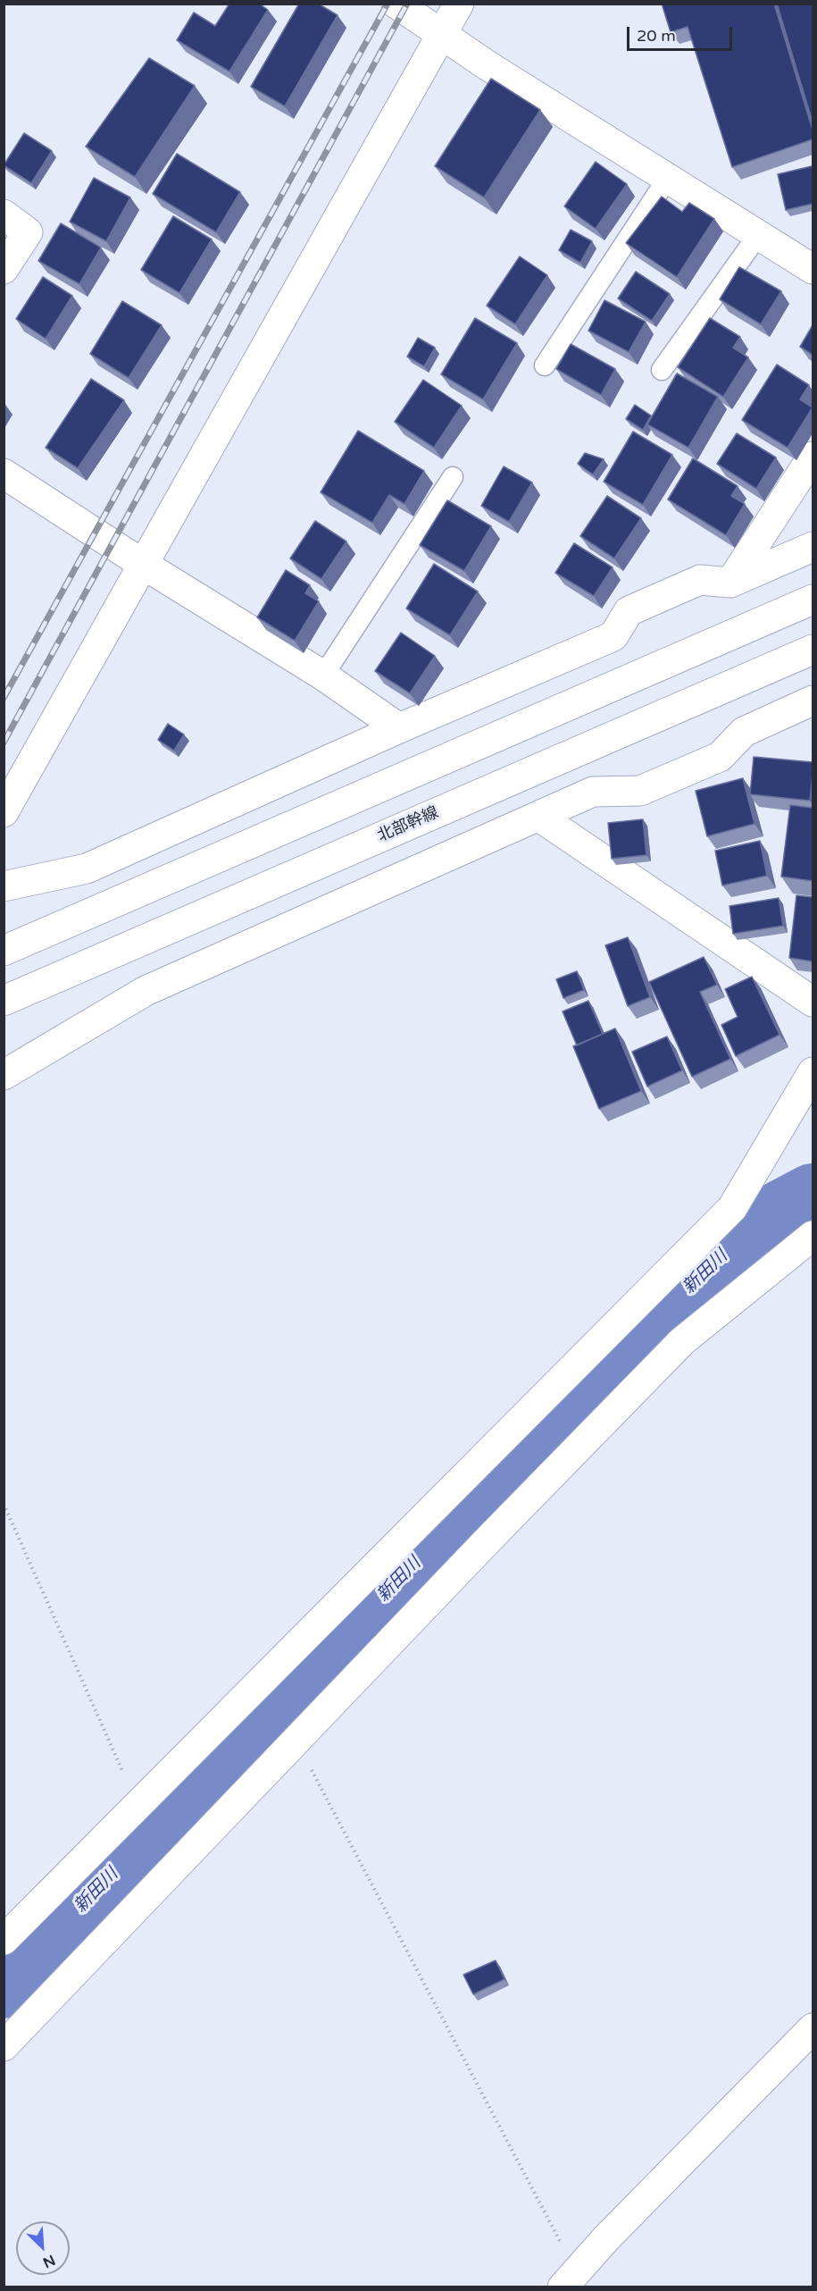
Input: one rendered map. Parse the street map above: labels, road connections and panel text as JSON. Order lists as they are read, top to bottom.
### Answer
{
  "streets": {
    "street": ["北部幹線"]
  },
  "water": ["新田川"],
  "scale_bar": "20 m",
  "north": "bottom right"
}
